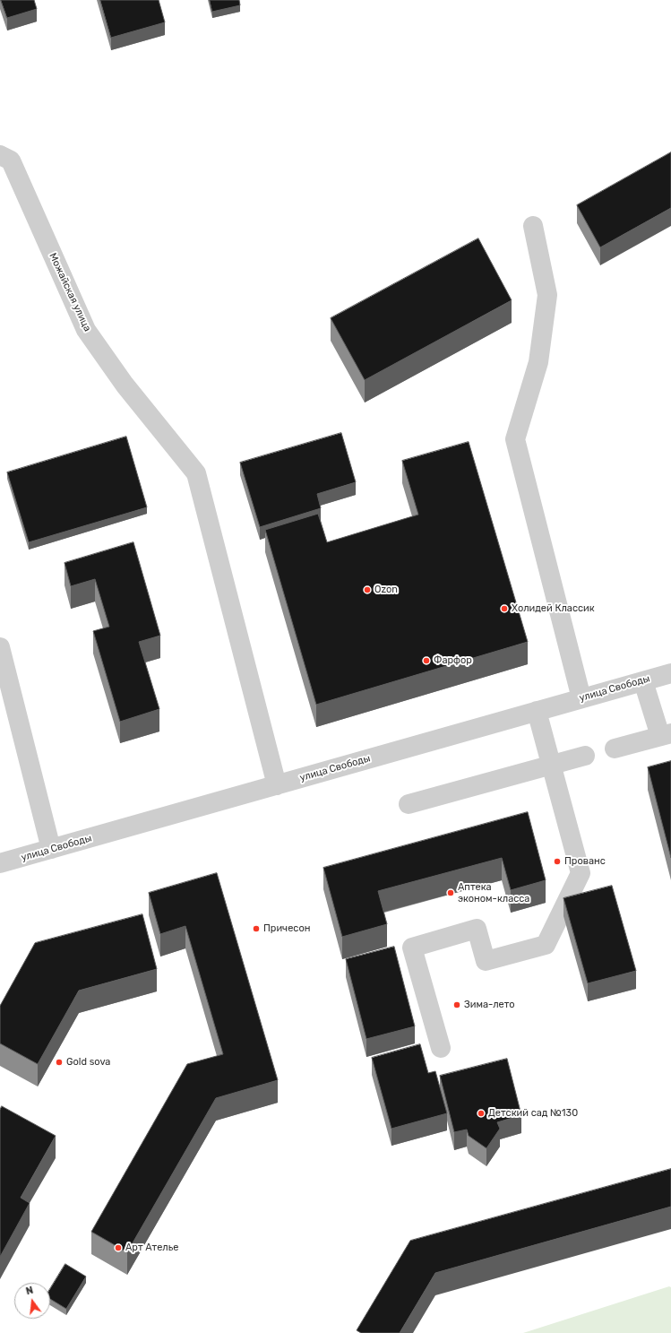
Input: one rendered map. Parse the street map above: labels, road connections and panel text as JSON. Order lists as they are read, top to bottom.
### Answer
{
  "streets": {
    "street": ["Можайская улица", "улица Свободы"]
  },
  "crossings": [
    ["Можайская улица", "улица Свободы"]
  ],
  "places": [
    "Ozon",
    "Холидей Классик",
    "Фарфор",
    "Прованс",
    "Аптека эконом-класса",
    "Причесон",
    "Зима-лето",
    "Gold sova",
    "Детский сад №130",
    "Арт Ателье"
  ],
  "north": "top"
}
